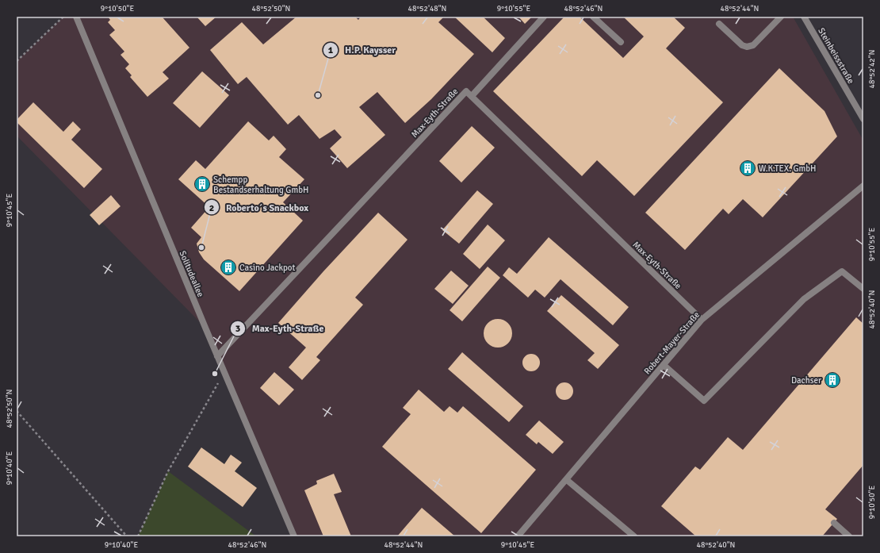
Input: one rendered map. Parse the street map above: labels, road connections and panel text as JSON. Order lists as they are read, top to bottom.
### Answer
{
  "streets": {
    "street": [
      "Steinbeissstraße",
      "Max-Eyth-Straße",
      "Solitudeallee",
      "Robert-Mayer-Straße"
    ]
  },
  "crossings": [
    ["Max-Eyth-Straße", "Solitudeallee"],
    ["Max-Eyth-Straße", "Robert-Mayer-Straße"]
  ],
  "places": {
    "other": ["H.P. Kaysser", "Roberto´s Snackbox", "Max-Eyth-Straße"],
    "building": [
      "W.K.TEX. GmbH",
      "Schempp Bestandserhaltung GmbH",
      "Casino Jackpot",
      "Dachser"
    ]
  },
  "coordinates": [
    "9°10'50\"E",
    "48°52'50\"N",
    "48°52'48\"N",
    "9°10'55\"E",
    "48°52'46\"N",
    "48°52'44\"N",
    "48°52'42\"N",
    "9°10'45\"E",
    "48°52'40\"N",
    "9°10'40\"E"
  ]
}
